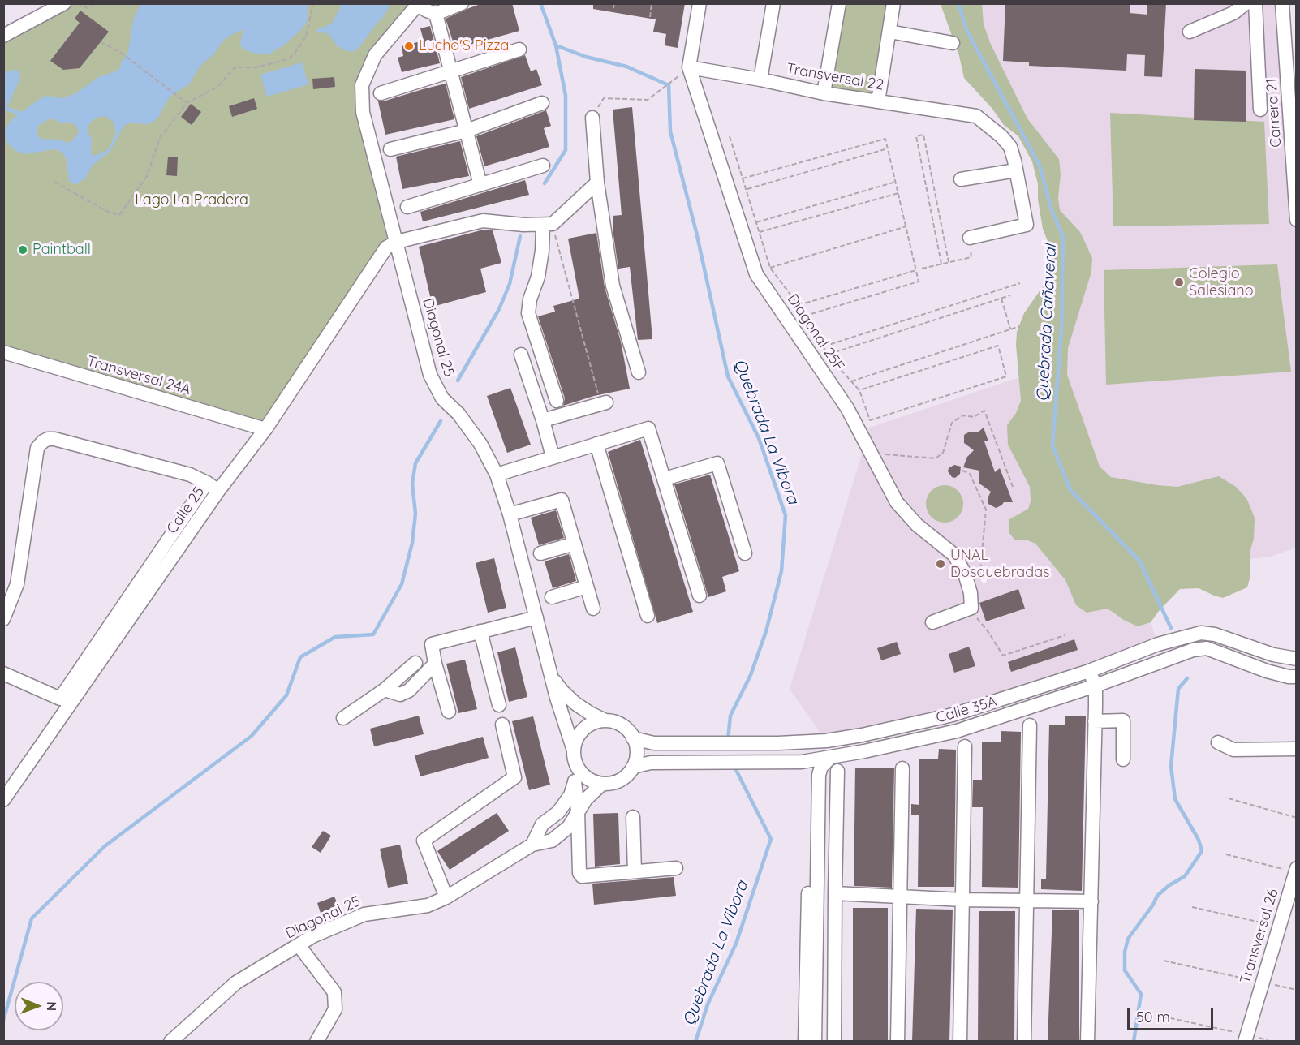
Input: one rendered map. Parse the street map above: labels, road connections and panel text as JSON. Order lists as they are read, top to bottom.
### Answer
{
  "streets": {
    "street": [
      "Transversal 22",
      "Carrera 21",
      "Diagonal 25F",
      "Diagonal 25",
      "Transversal 24A",
      "Calle 25",
      "Calle 35A",
      "Transversal 26"
    ]
  },
  "crossings": [
    ["Transversal 22", "Diagonal 25F"],
    ["Diagonal 25", "Calle 25"],
    ["Diagonal 25", "Calle 35A"],
    ["Transversal 24A", "Calle 25"]
  ],
  "water": ["Quebrada Cañaveral", "Quebrada La Vibora"],
  "parks": ["Lago La Pradera"],
  "places": [
    "Lucho'S Pizza",
    "Paintball",
    "Colegio Salesiano",
    "UNAL Dosquebradas"
  ],
  "scale_bar": "50 m",
  "north": "right"
}
